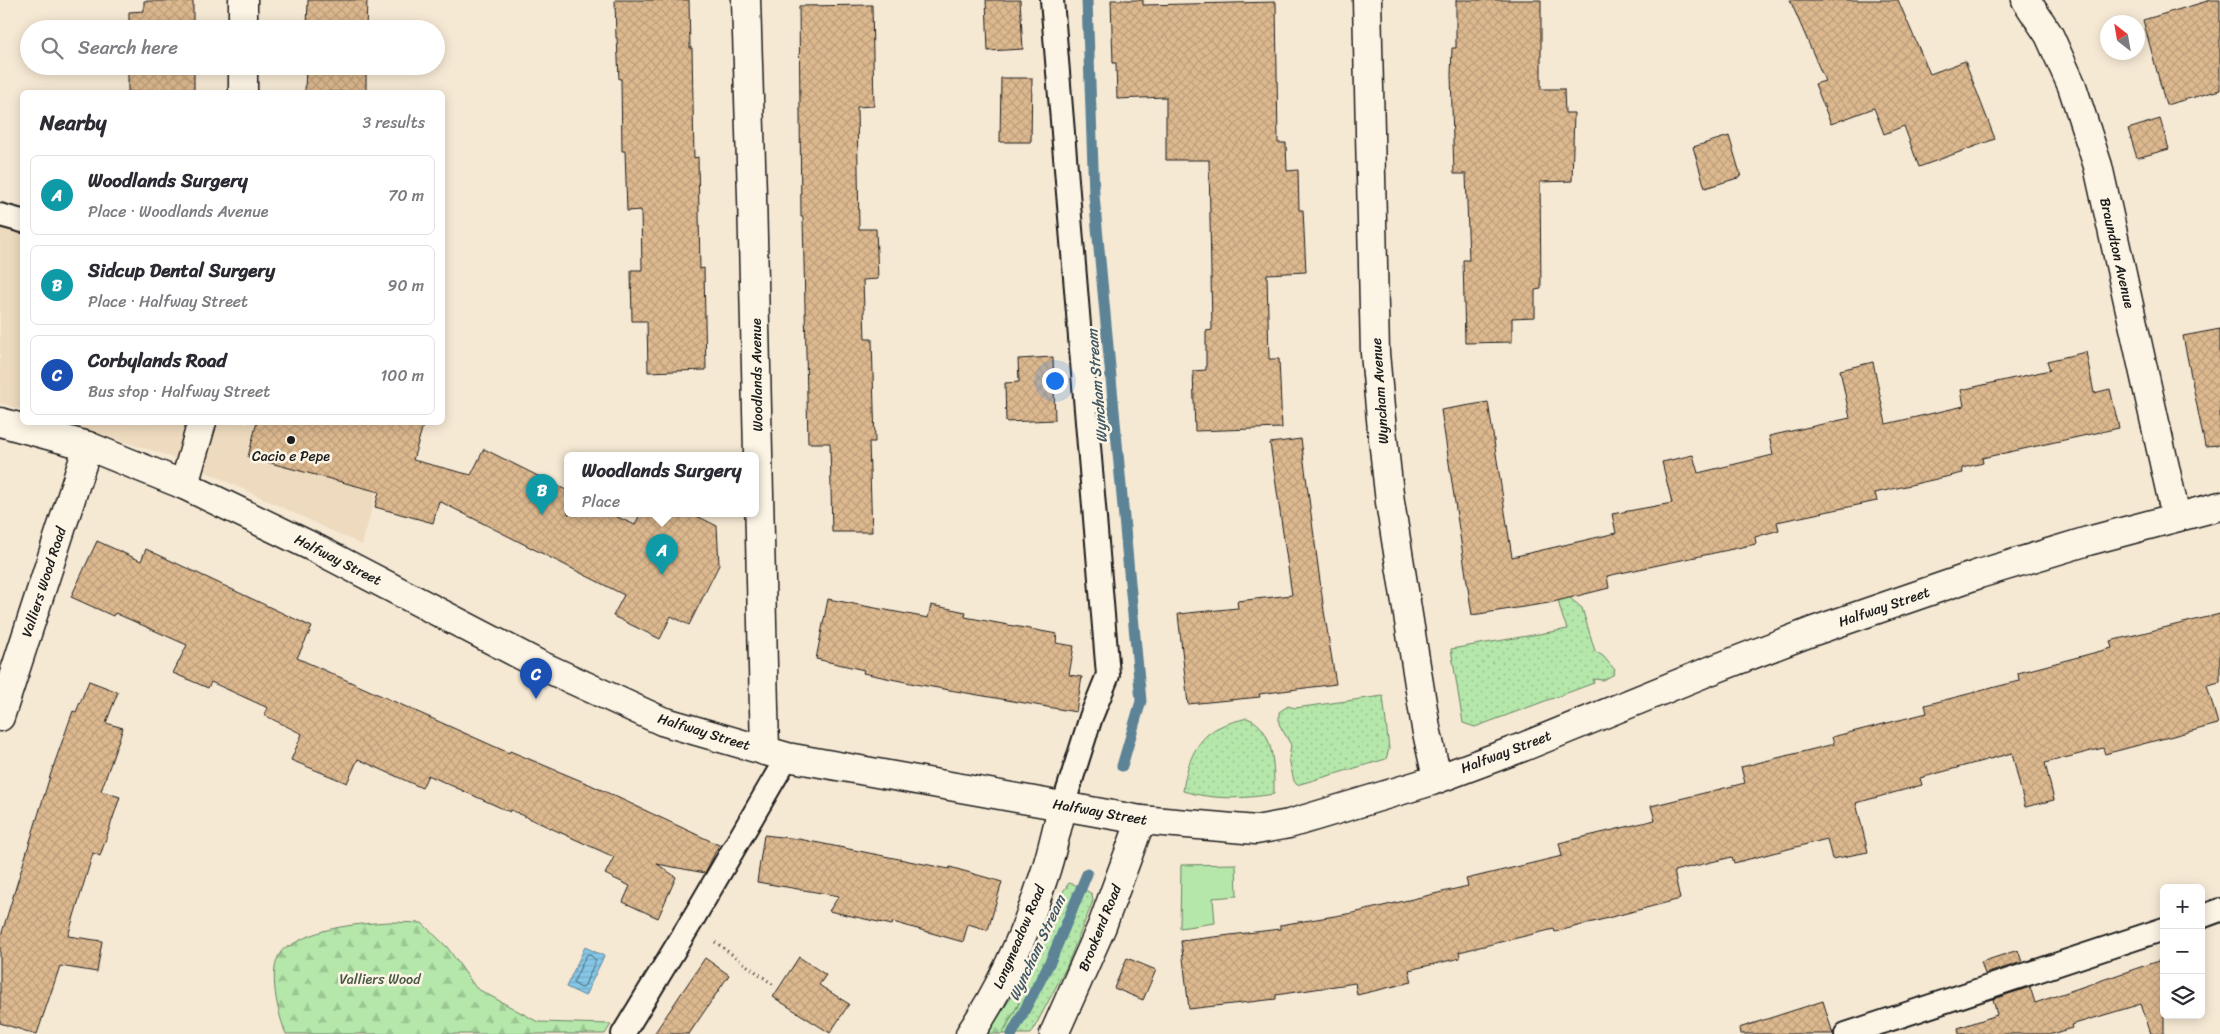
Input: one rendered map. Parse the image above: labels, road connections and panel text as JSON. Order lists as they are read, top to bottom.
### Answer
{
  "streets": {
    "street": [
      "Braundton Avenue",
      "Woodlands Avenue",
      "Wyncham Avenue",
      "Halfway Street",
      "Valliers Wood Road",
      "Brookend Road",
      "Longmeadow Road"
    ]
  },
  "crossings": [
    ["Braundton Avenue", "Halfway Street"],
    ["Woodlands Avenue", "Halfway Street"],
    ["Wyncham Avenue", "Halfway Street"],
    ["Halfway Street", "Valliers Wood Road"],
    ["Halfway Street", "Brookend Road"],
    ["Halfway Street", "Longmeadow Road"]
  ],
  "water": ["Wyncham Stream"],
  "parks": ["Valliers Wood"],
  "places": ["Cacio e Pepe"],
  "north": "top left",
  "page": {
    "search": "Search here",
    "heading": ["Nearby", "3 results"],
    "list": [
      {
        "mark": "A",
        "name": "Woodlands Surgery",
        "note": "Place · Woodlands Avenue",
        "value": "70 m"
      },
      {
        "mark": "B",
        "name": "Sidcup Dental Surgery",
        "note": "Place · Halfway Street",
        "value": "90 m"
      },
      {
        "mark": "C",
        "name": "Corbylands Road",
        "note": "Bus stop · Halfway Street",
        "value": "100 m"
      }
    ],
    "popup": ["Woodlands Surgery", "Place"],
    "pins": ["B", "A", "C"],
    "map_buttons": ["+", "−"]
  }
}
